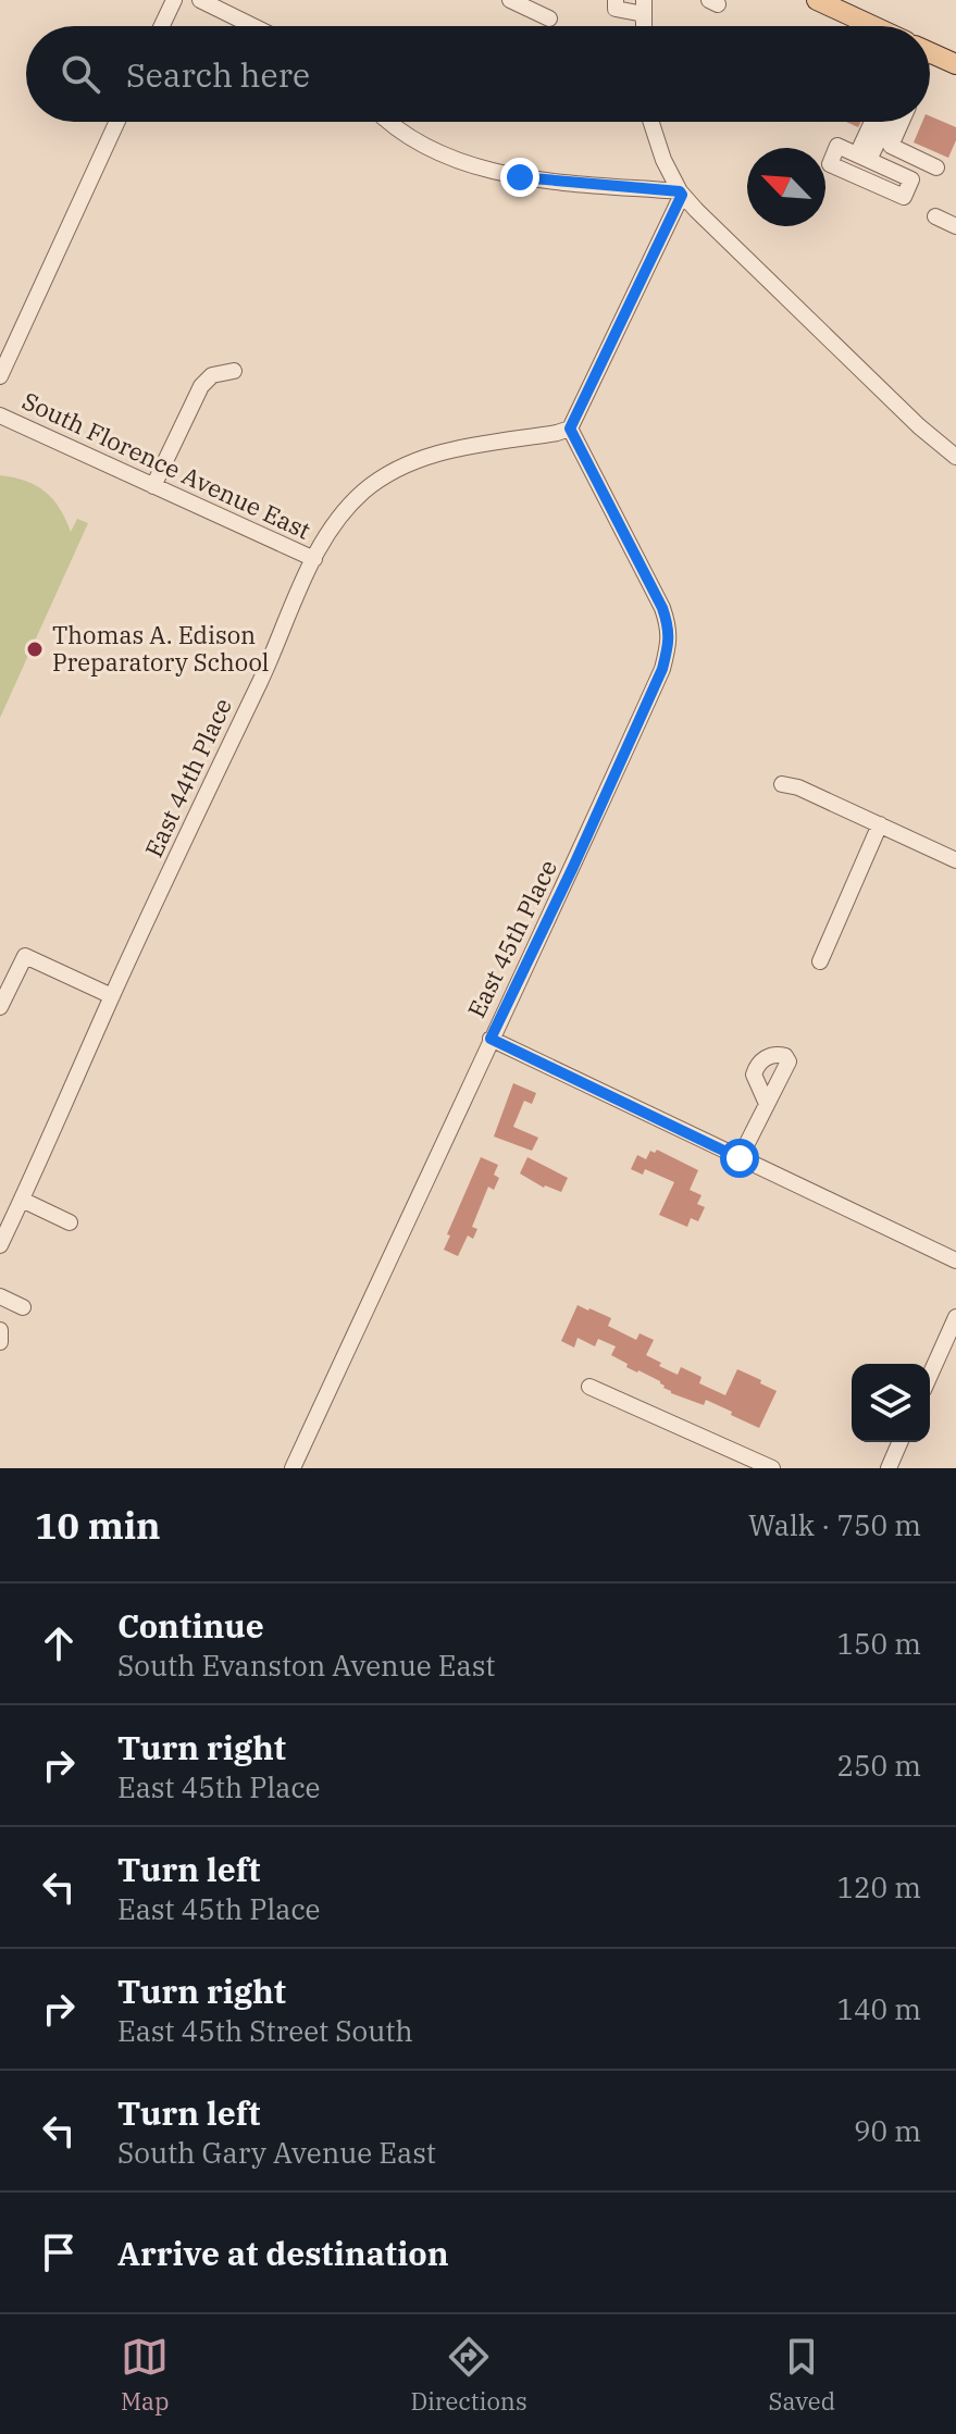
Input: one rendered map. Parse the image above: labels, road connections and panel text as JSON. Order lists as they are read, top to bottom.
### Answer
{
  "streets": {
    "street": ["South Florence Avenue East", "East 44th Place", "East 45th Place"]
  },
  "crossings": [
    ["South Florence Avenue East", "East 44th Place"],
    ["East 44th Place", "East 45th Place"]
  ],
  "places": ["Thomas A. Edison Preparatory School"],
  "north": "top left",
  "page": {
    "search": "Search here",
    "heading": ["10 min", "Walk · 750 m"],
    "list": [
      ["Continue", "South Evanston Avenue East", "150 m"],
      ["Turn right", "East 45th Place", "250 m"],
      ["Turn left", "East 45th Place", "120 m"],
      ["Turn right", "East 45th Street South", "140 m"],
      ["Turn left", "South Gary Avenue East", "90 m"],
      "Arrive at destination"
    ],
    "nav": ["Map", "Directions", "Saved"]
  }
}
